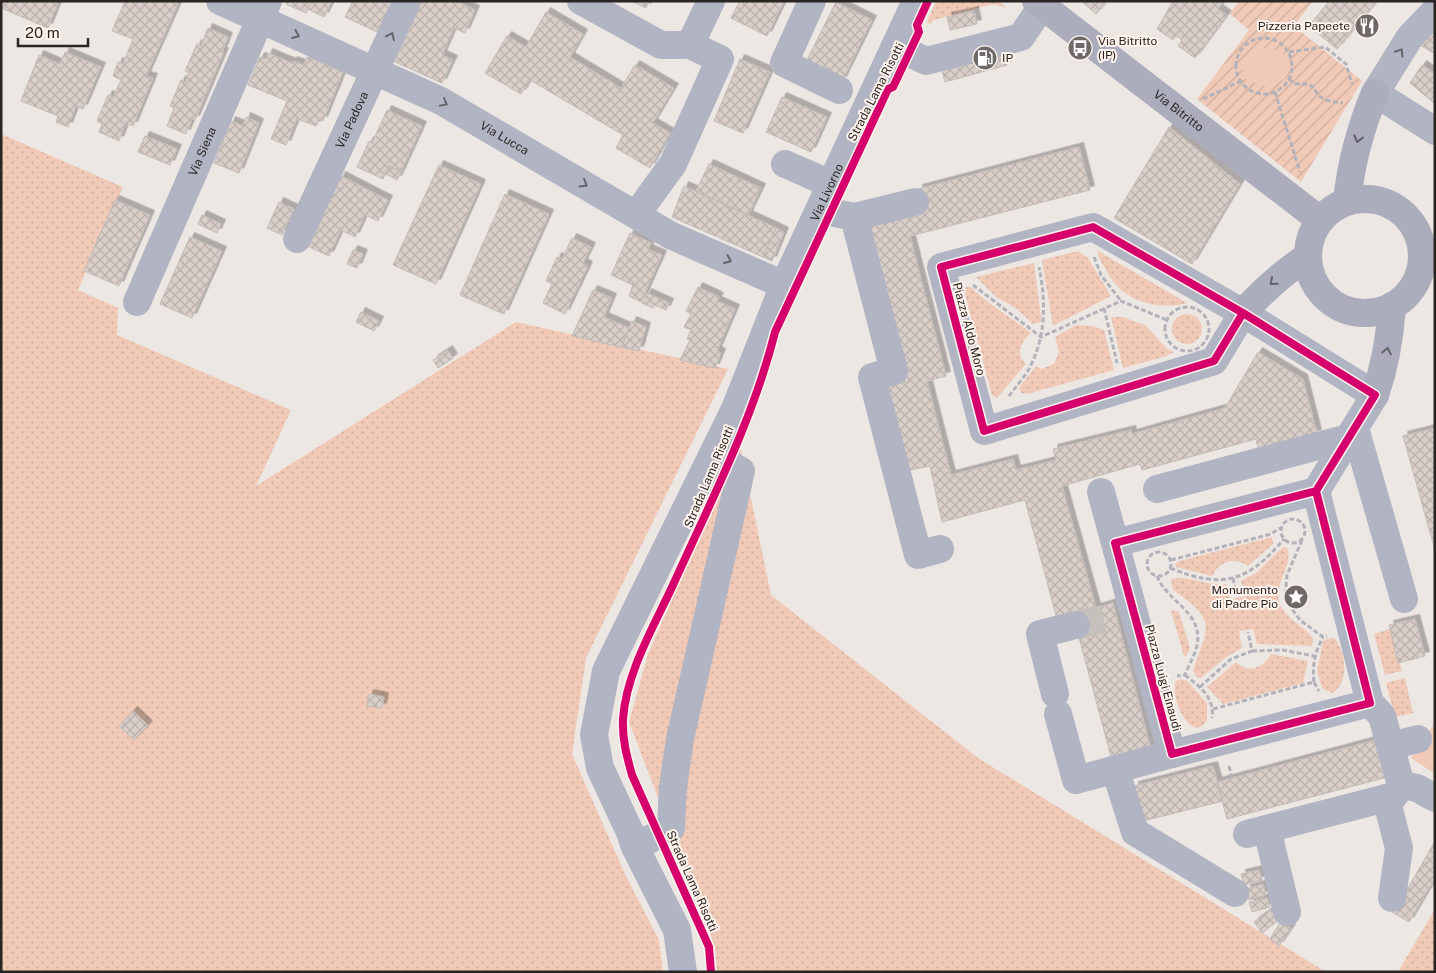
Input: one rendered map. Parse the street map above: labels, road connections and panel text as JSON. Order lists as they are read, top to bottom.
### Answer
{
  "streets": {
    "main road": ["Via Bitritto"],
    "street": [
      "Strada Lama Risotti",
      "Via Padova",
      "Via Lucca",
      "Via Siena",
      "Via Livorno",
      "Piazza Aldo Moro",
      "Piazza Luigi Einaudi"
    ]
  },
  "crossings": [
    ["Strada Lama Risotti", "Via Livorno"],
    ["Via Padova", "Via Lucca"],
    ["Via Lucca", "Via Siena"],
    ["Via Lucca", "Via Livorno"]
  ],
  "one_way": ["Via Lucca"],
  "places": {
    "restaurant": ["Pizzeria Papeete"],
    "bus stop": ["Via Bitritto (IP)"],
    "fuel station": ["IP"],
    "place": ["Monumento di Padre Pio"]
  },
  "scale_bar": "20 m"
}
